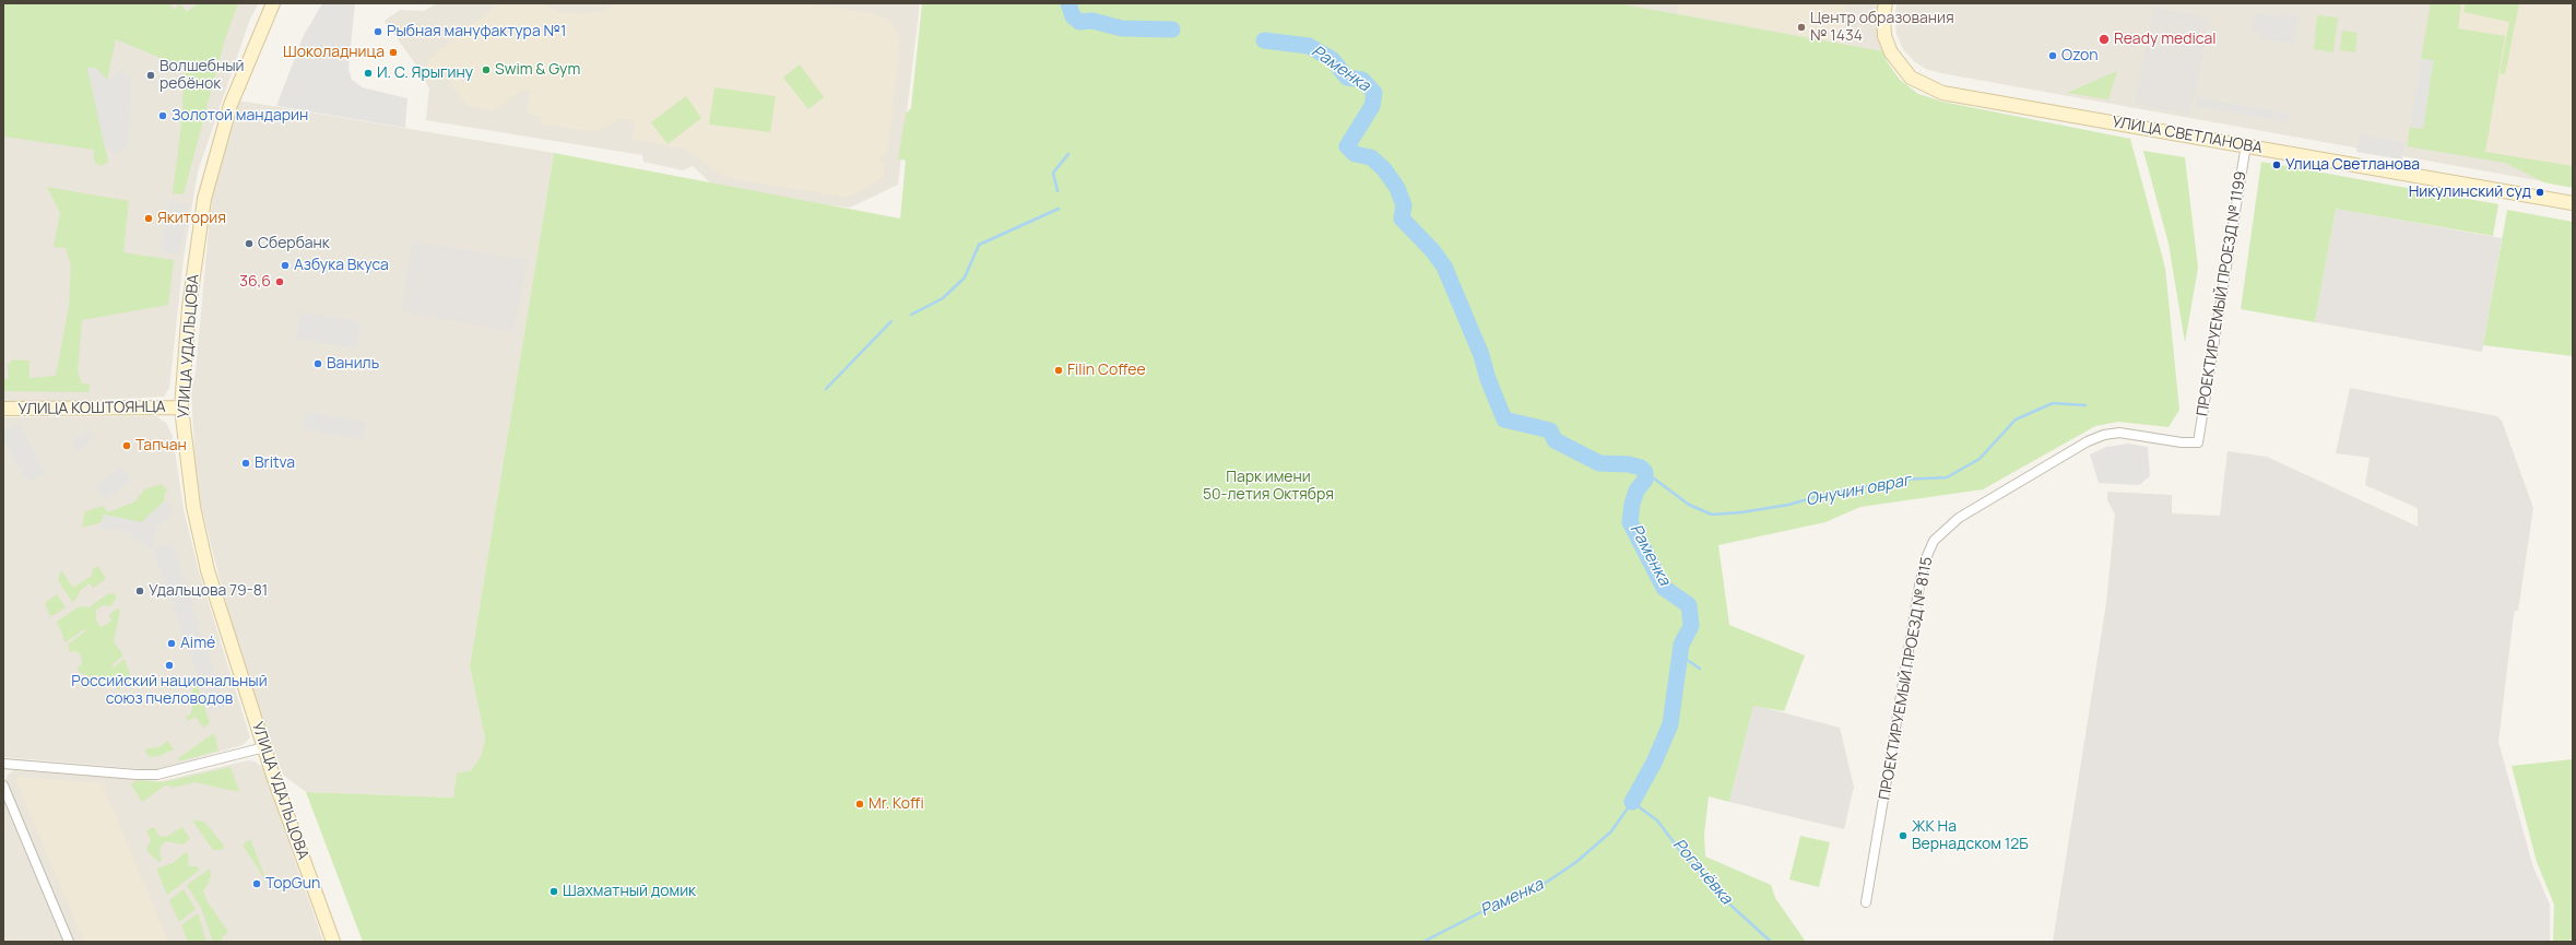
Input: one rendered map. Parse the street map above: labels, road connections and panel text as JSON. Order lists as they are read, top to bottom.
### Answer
{
  "streets": {
    "street": [
      "УЛИЦА СВЕТЛАНОВА",
      "ПРОЕКТИРУЕМЫЙ ПРОЕЗД № 1199",
      "УЛИЦА УДАЛЬЦОВА",
      "УЛИЦА КОШТОЯНЦА",
      "ПРОЕКТИРУЕМЫЙ ПРОЕЗД № 8115"
    ]
  },
  "crossings": [
    ["УЛИЦА СВЕТЛАНОВА", "ПРОЕКТИРУЕМЫЙ ПРОЕЗД № 1199"],
    ["ПРОЕКТИРУЕМЫЙ ПРОЕЗД № 1199", "ПРОЕКТИРУЕМЫЙ ПРОЕЗД № 8115"],
    ["УЛИЦА УДАЛЬЦОВА", "УЛИЦА КОШТОЯНЦА"]
  ],
  "water": ["Раменка", "Онучин овраг", "Рогачёвка"],
  "parks": ["Парк имени 50-летия Октября"],
  "places": [
    "Центр образования № 1434",
    "Рыбная мануфактура №1",
    "Ready medical",
    "Шоколадница",
    "Ozon",
    "Swim & Gym",
    "И. С. Ярыгину",
    "Волшебный ребёнок",
    "Золотой мандарин",
    "Улица Светланова",
    "Никулинский суд",
    "Якитория",
    "Сбербанк",
    "Азбука Вкуса",
    "36,6",
    "Ваниль",
    "Filin Coffee",
    "Тапчан",
    "Britva",
    "Удальцова 79-81",
    "Aimé",
    "Российский национальный союз пчеловодов",
    "Mr. Koffi",
    "ЖК На Вернадском 12Б",
    "TopGun",
    "Шахматный домик"
  ]
}
